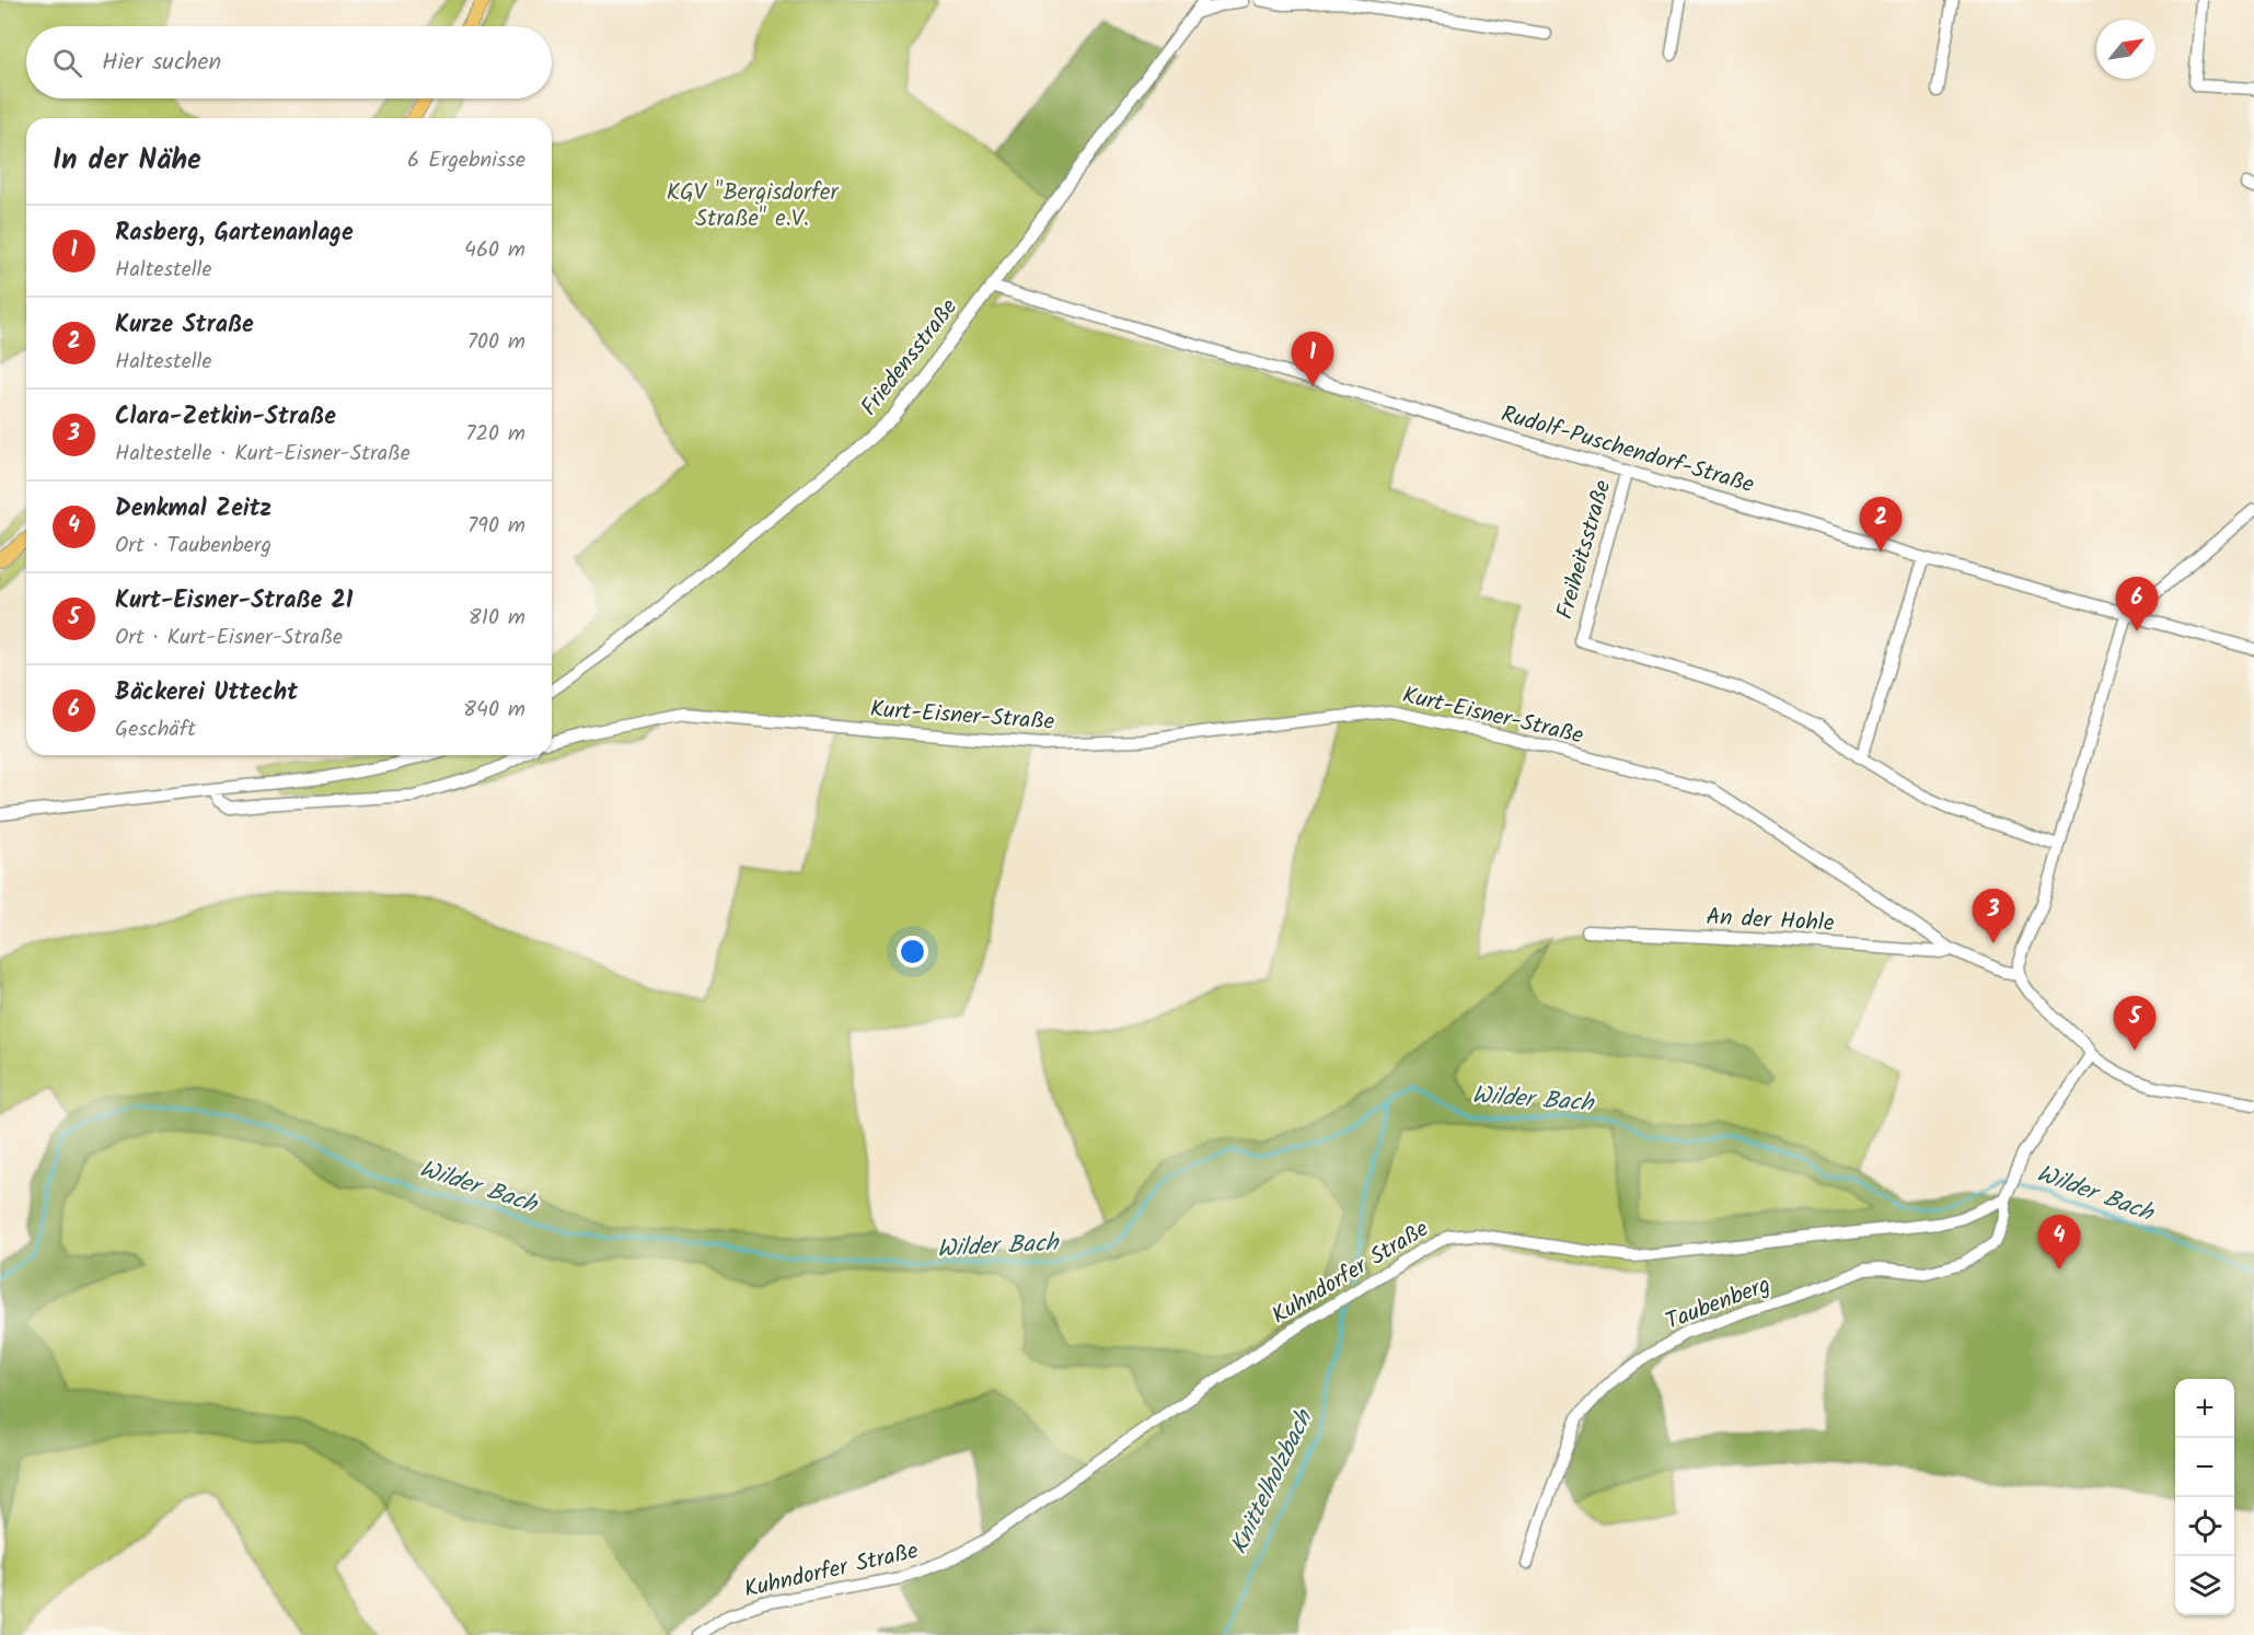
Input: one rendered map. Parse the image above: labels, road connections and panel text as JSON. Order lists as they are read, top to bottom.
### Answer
{
  "streets": {
    "street": [
      "Friedensstraße",
      "Rudolf-Puschendorf-Straße",
      "Freiheitsstraße",
      "Kurt-Eisner-Straße",
      "An der Hohle",
      "Kuhndorfer Straße",
      "Taubenberg"
    ]
  },
  "crossings": [
    ["Friedensstraße", "Rudolf-Puschendorf-Straße"],
    ["Rudolf-Puschendorf-Straße", "Freiheitsstraße"],
    ["Kurt-Eisner-Straße", "An der Hohle"],
    ["Kuhndorfer Straße", "Taubenberg"]
  ],
  "water": ["Wilder Bach", "Knittelholzbach"],
  "parks": ["KGV \"Bergisdorfer Straße\" e.V."],
  "north": "top right",
  "page": {
    "search": "Hier suchen",
    "heading": ["In der Nähe", "6 Ergebnisse"],
    "list": [
      {
        "mark": "1",
        "name": "Rasberg, Gartenanlage",
        "note": "Haltestelle",
        "value": "460 m"
      },
      {
        "mark": "2",
        "name": "Kurze Straße",
        "note": "Haltestelle",
        "value": "700 m"
      },
      {
        "mark": "3",
        "name": "Clara-Zetkin-Straße",
        "note": "Haltestelle · Kurt-Eisner-Straße",
        "value": "720 m"
      },
      {
        "mark": "4",
        "name": "Denkmal Zeitz",
        "note": "Ort · Taubenberg",
        "value": "790 m"
      },
      {
        "mark": "5",
        "name": "Kurt-Eisner-Straße 21",
        "note": "Ort · Kurt-Eisner-Straße",
        "value": "810 m"
      },
      {
        "mark": "6",
        "name": "Bäckerei Uttecht",
        "note": "Geschäft",
        "value": "840 m"
      }
    ],
    "pins": [
      "1",
      "2",
      "6",
      "3",
      "5",
      "4"
    ],
    "map_buttons": ["+", "−"]
  }
}
